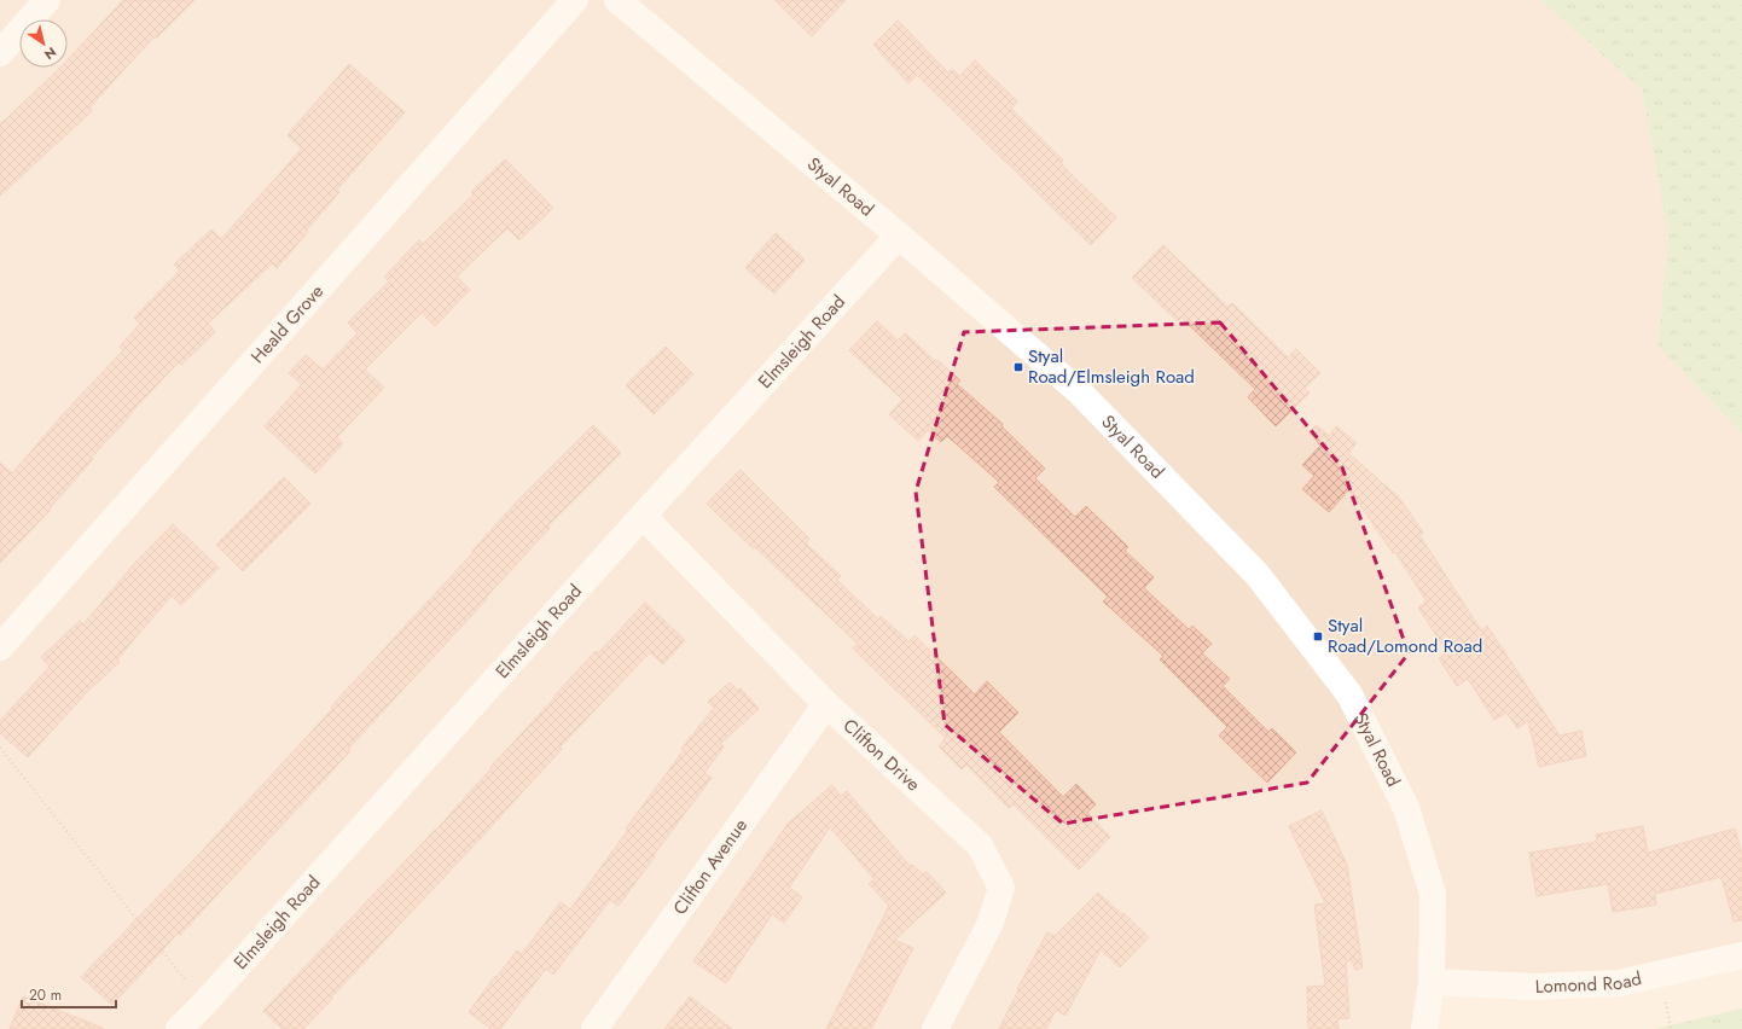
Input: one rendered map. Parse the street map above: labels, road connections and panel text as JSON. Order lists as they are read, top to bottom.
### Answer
{
  "streets": {
    "street": [
      "Styal Road",
      "Heald Grove",
      "Elmsleigh Road",
      "Clifton Drive",
      "Clifton Avenue",
      "Lomond Road"
    ]
  },
  "crossings": [
    ["Styal Road", "Elmsleigh Road"],
    ["Styal Road", "Lomond Road"],
    ["Elmsleigh Road", "Clifton Drive"],
    ["Clifton Drive", "Clifton Avenue"]
  ],
  "places": {
    "transit": ["Styal Road/Elmsleigh Road", "Styal Road/Lomond Road"]
  },
  "scale_bar": "20 m",
  "north": "bottom right"
}
